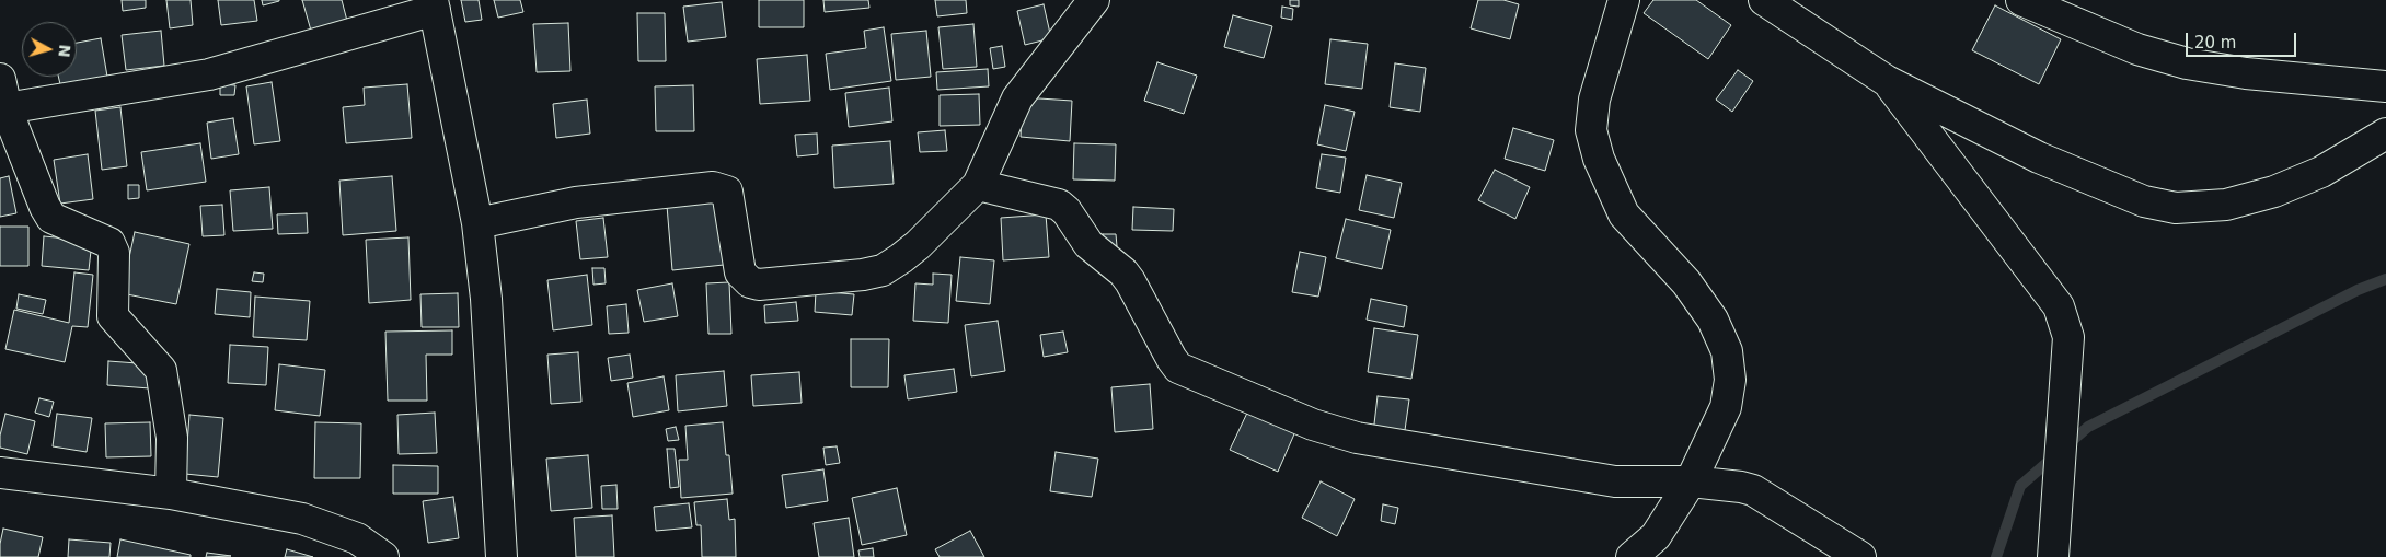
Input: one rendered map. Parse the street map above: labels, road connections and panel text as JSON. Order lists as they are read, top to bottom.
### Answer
{
  "scale_bar": "20 m",
  "north": "right"
}
